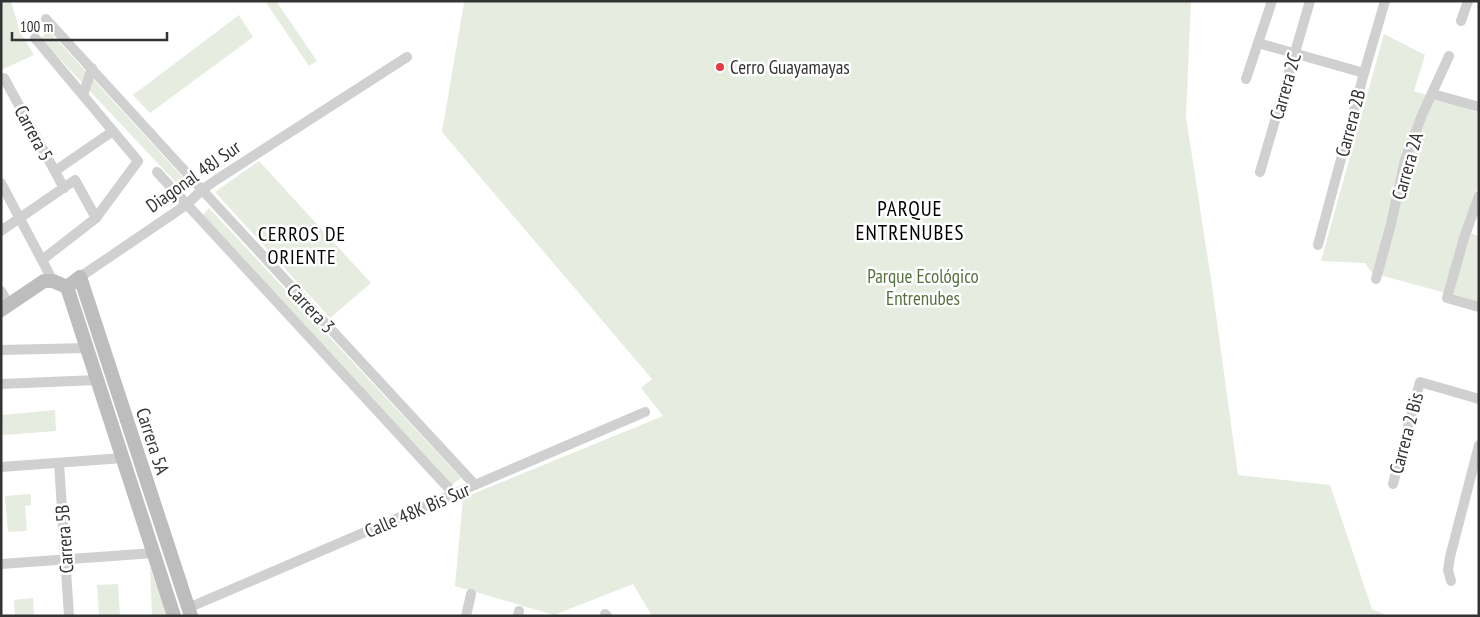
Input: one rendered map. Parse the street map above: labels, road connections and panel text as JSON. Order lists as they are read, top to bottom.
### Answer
{
  "streets": {
    "street": [
      "Carrera 2C",
      "Carrera 2B",
      "Carrera 5",
      "Carrera 2A",
      "Diagonal 48J Sur",
      "Carrera 3",
      "Carrera 2 Bis",
      "Carrera 5A",
      "Calle 48K Bis Sur",
      "Carrera 5B"
    ]
  },
  "crossings": [
    ["Diagonal 48J Sur", "Carrera 3"],
    ["Diagonal 48J Sur", "Carrera 5A"],
    ["Carrera 3", "Calle 48K Bis Sur"],
    ["Carrera 5A", "Calle 48K Bis Sur"]
  ],
  "districts": ["PARQUE ENTRENUBES", "CERROS DE ORIENTE"],
  "parks": ["Parque Ecológico Entrenubes"],
  "places": ["Cerro Guayamayas"],
  "scale_bar": "100 m"
}
